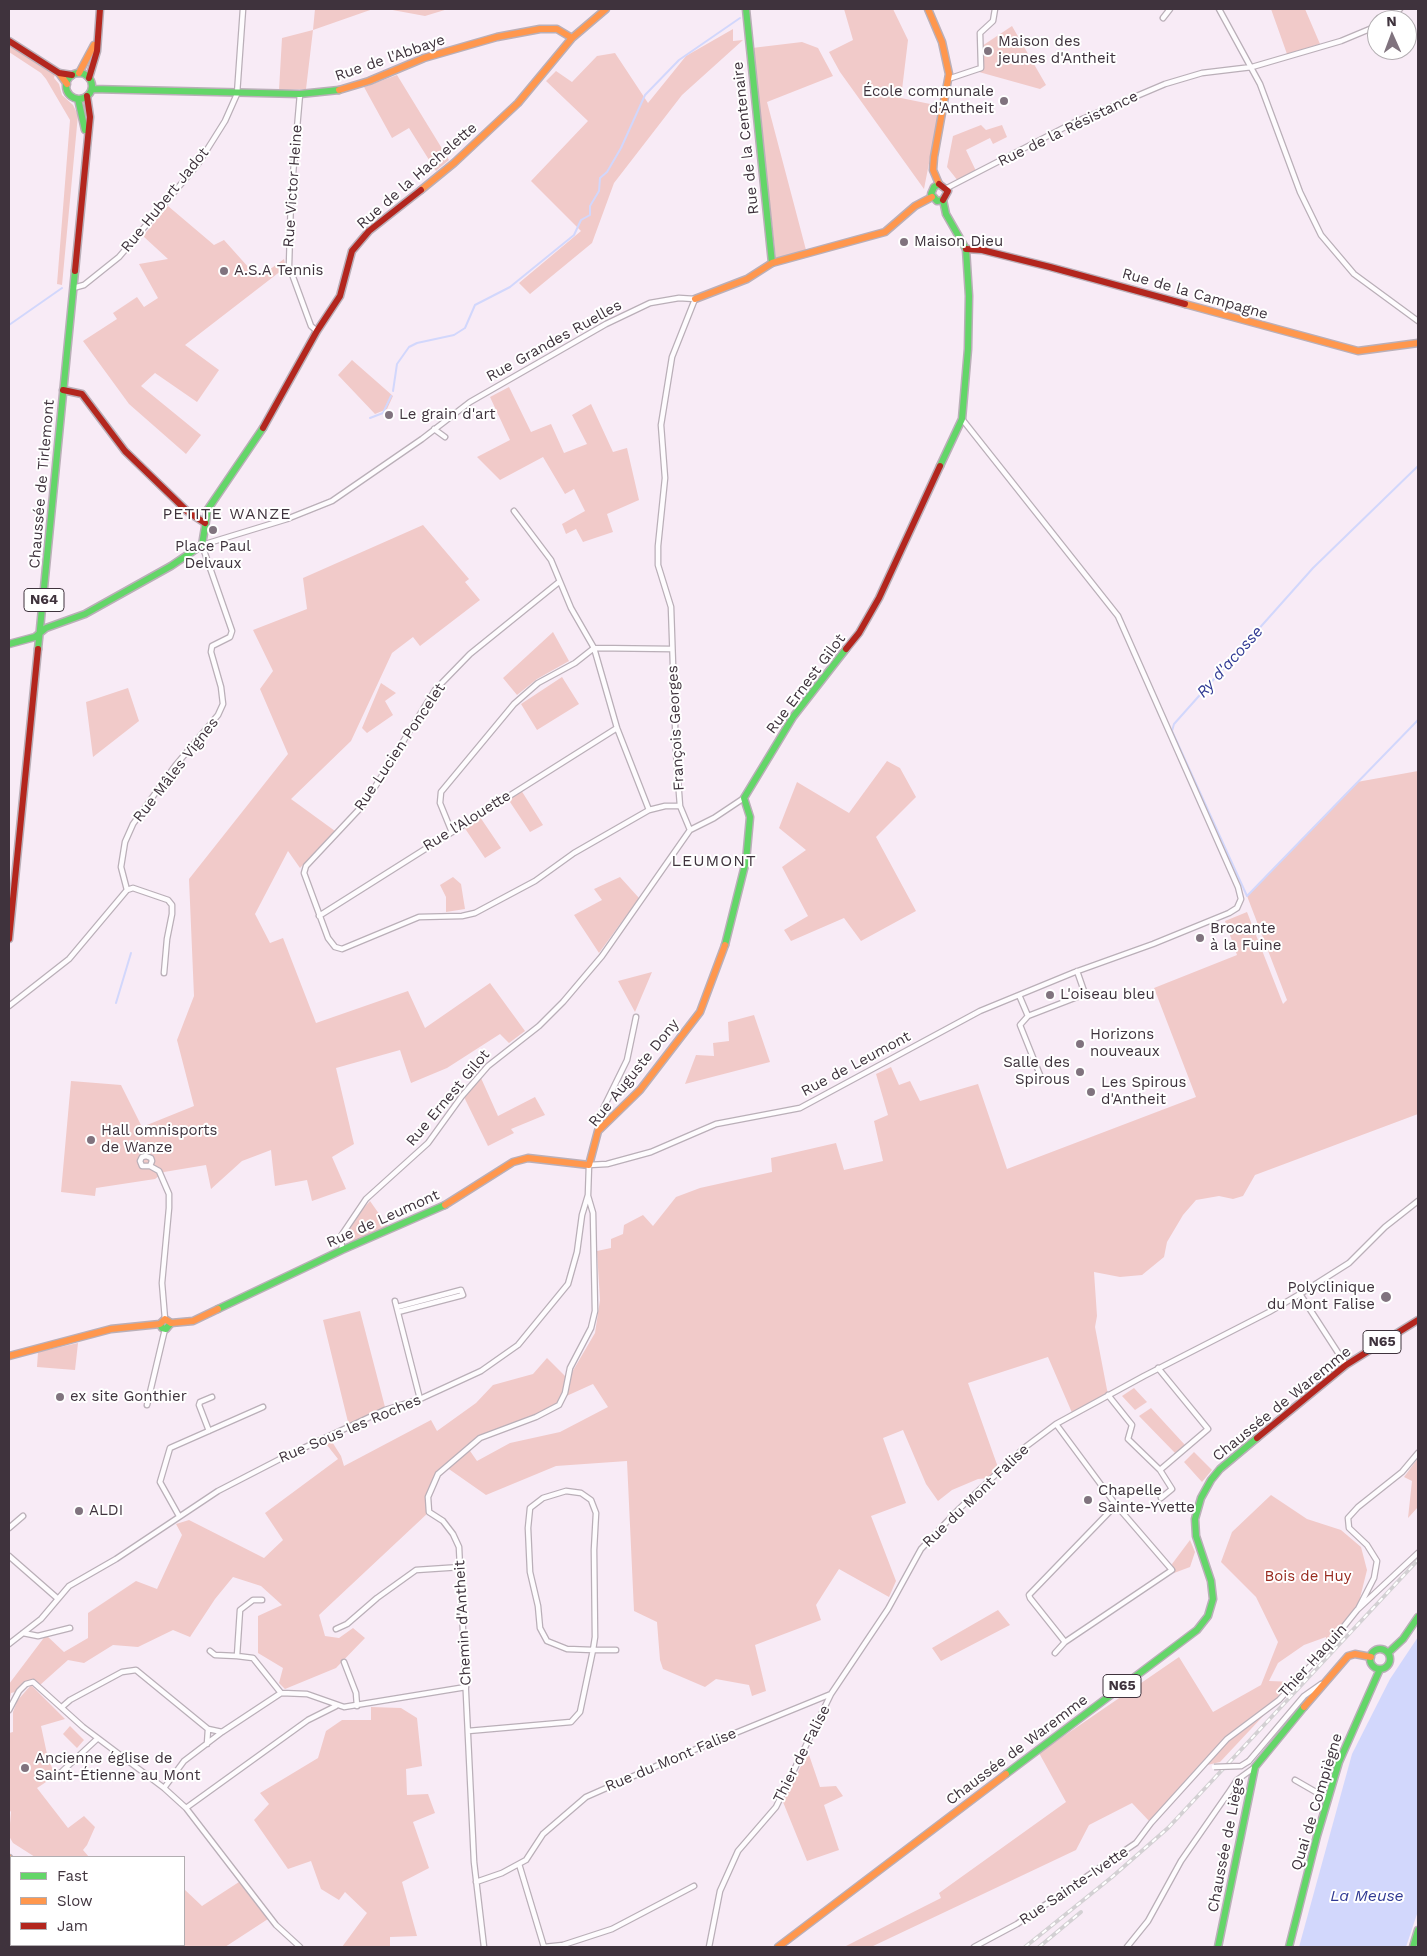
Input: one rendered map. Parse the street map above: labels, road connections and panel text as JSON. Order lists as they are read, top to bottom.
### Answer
{
  "streets": {
    "street": [
      "Rue de l'Abbaye",
      "Rue de la Résistance",
      "Rue de la Centenaire",
      "Rue de la Hachelette",
      "Rue Victor Heine",
      "Rue Hubert Jadot",
      "Rue de la Campagne",
      "Rue Grandes Ruelles",
      "Chaussée de Tirlemont",
      "N64",
      "Rue Ernest Gilot",
      "François Georges",
      "Rue Lucien Poncelet",
      "Rue Mâles Vignes",
      "Rue l'Alouette",
      "Rue de Leumont",
      "Rue Auguste Dony",
      "N65",
      "Chaussée de Waremme",
      "Rue Sous les Roches",
      "Rue du Mont Falise",
      "Chemin d'Antheit",
      "Thier Haquin",
      "Thier de Falise",
      "Quai de Compiègne",
      "Chaussée de Liège",
      "Rue Sainte-Ivette"
    ]
  },
  "crossings": [
    ["Rue de l'Abbaye", "Rue de la Hachelette"],
    ["Rue de l'Abbaye", "Rue Victor Heine"],
    ["Rue de l'Abbaye", "Rue Hubert Jadot"],
    ["Rue de l'Abbaye", "Chaussée de Tirlemont"],
    ["Rue de la Résistance", "Rue Grandes Ruelles"],
    ["Rue de la Résistance", "Rue Ernest Gilot"],
    ["Rue de la Centenaire", "Rue Grandes Ruelles"],
    ["Rue de la Hachelette", "Rue Victor Heine"],
    ["Rue de la Hachelette", "Rue Grandes Ruelles"],
    ["Rue de la Hachelette", "Rue Mâles Vignes"],
    ["Rue Hubert Jadot", "Chaussée de Tirlemont"],
    ["Rue de la Campagne", "Rue Ernest Gilot"],
    ["Rue Grandes Ruelles", "Rue Ernest Gilot"],
    ["Rue Grandes Ruelles", "François Georges"],
    ["Rue Grandes Ruelles", "Rue Mâles Vignes"],
    ["Rue Ernest Gilot", "François Georges"],
    ["Rue Ernest Gilot", "Rue de Leumont"],
    ["Rue Ernest Gilot", "Rue Auguste Dony"],
    ["François Georges", "Rue Lucien Poncelet"],
    ["Rue Lucien Poncelet", "Rue l'Alouette"],
    ["Rue de Leumont", "Rue Auguste Dony"],
    ["Rue de Leumont", "Rue Sous les Roches"],
    ["Rue Auguste Dony", "Rue Sous les Roches"],
    ["Rue Sous les Roches", "Chemin d'Antheit"],
    ["Rue du Mont Falise", "Chemin d'Antheit"],
    ["Rue du Mont Falise", "Thier de Falise"],
    ["Thier Haquin", "Rue Sainte-Ivette"],
    ["Quai de Compiègne", "Chaussée de Liège"]
  ],
  "districts": ["PETITE WANZE", "LEUMONT"],
  "water": ["Ry d'acosse", "La Meuse"],
  "parks": ["Bois de Huy"],
  "places": [
    "Maison des jeunes d'Antheit",
    "École communale d'Antheit",
    "Maison Dieu",
    "A.S.A Tennis",
    "Le grain d'art",
    "Place Paul Delvaux",
    "Brocante à la Fuine",
    "L'oiseau bleu",
    "Horizons nouveaux",
    "Salle des Spirous",
    "Les Spirous d'Antheit",
    "Hall omnisports de Wanze",
    "Polyclinique du Mont Falise",
    "ex site Gonthier",
    "Chapelle Sainte-Yvette",
    "ALDI",
    "Ancienne église de Saint-Étienne au Mont"
  ],
  "legend": ["Fast", "Slow", "Jam"],
  "north": "top"
}
